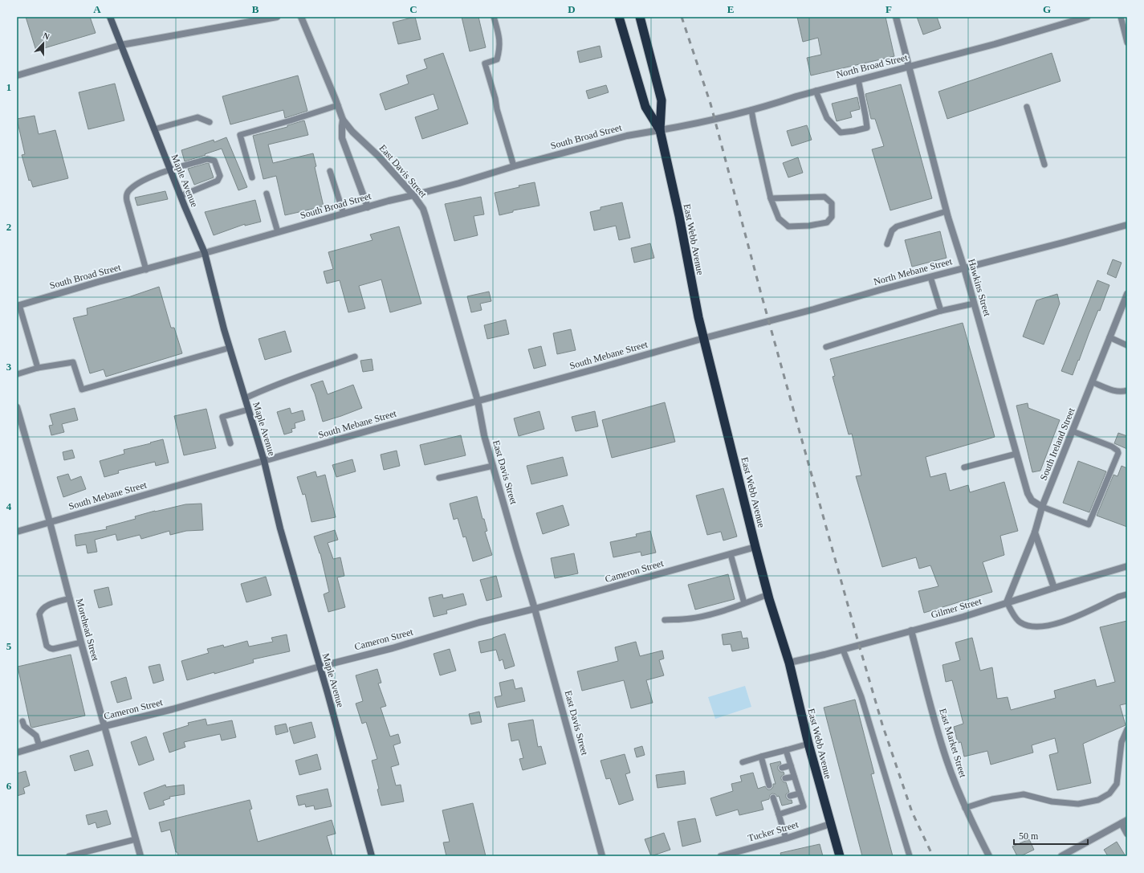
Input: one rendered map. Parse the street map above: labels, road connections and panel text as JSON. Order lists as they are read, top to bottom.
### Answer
{
  "streets": {
    "highway": ["East Webb Avenue"],
    "main road": ["Maple Avenue"],
    "street": [
      "North Broad Street",
      "South Broad Street",
      "East Davis Street",
      "North Mebane Street",
      "Hawkins Street",
      "South Mebane Street",
      "South Ireland Street",
      "Cameron Street",
      "Gilmer Street",
      "Morehead Street",
      "East Market Street",
      "Tucker Street"
    ]
  },
  "crossings": [
    ["North Broad Street", "South Broad Street"],
    ["North Broad Street", "East Webb Avenue"],
    ["North Broad Street", "Hawkins Street"],
    ["South Broad Street", "East Davis Street"],
    ["South Broad Street", "Maple Avenue"],
    ["South Broad Street", "East Webb Avenue"],
    ["East Davis Street", "South Mebane Street"],
    ["East Davis Street", "Cameron Street"],
    ["Maple Avenue", "South Mebane Street"],
    ["Maple Avenue", "Cameron Street"],
    ["East Webb Avenue", "North Mebane Street"],
    ["East Webb Avenue", "South Mebane Street"],
    ["East Webb Avenue", "Cameron Street"],
    ["East Webb Avenue", "Gilmer Street"],
    ["East Webb Avenue", "Tucker Street"],
    ["North Mebane Street", "Hawkins Street"],
    ["North Mebane Street", "South Mebane Street"],
    ["Hawkins Street", "South Ireland Street"],
    ["South Mebane Street", "Morehead Street"],
    ["South Ireland Street", "Gilmer Street"],
    ["Cameron Street", "Morehead Street"],
    ["Gilmer Street", "East Market Street"]
  ],
  "scale_bar": "50 m",
  "north": "top",
  "grid": {
    "columns": [
      "A",
      "B",
      "C",
      "D",
      "E",
      "F",
      "G"
    ],
    "rows": [
      "1",
      "2",
      "3",
      "4",
      "5",
      "6"
    ]
  }
}
